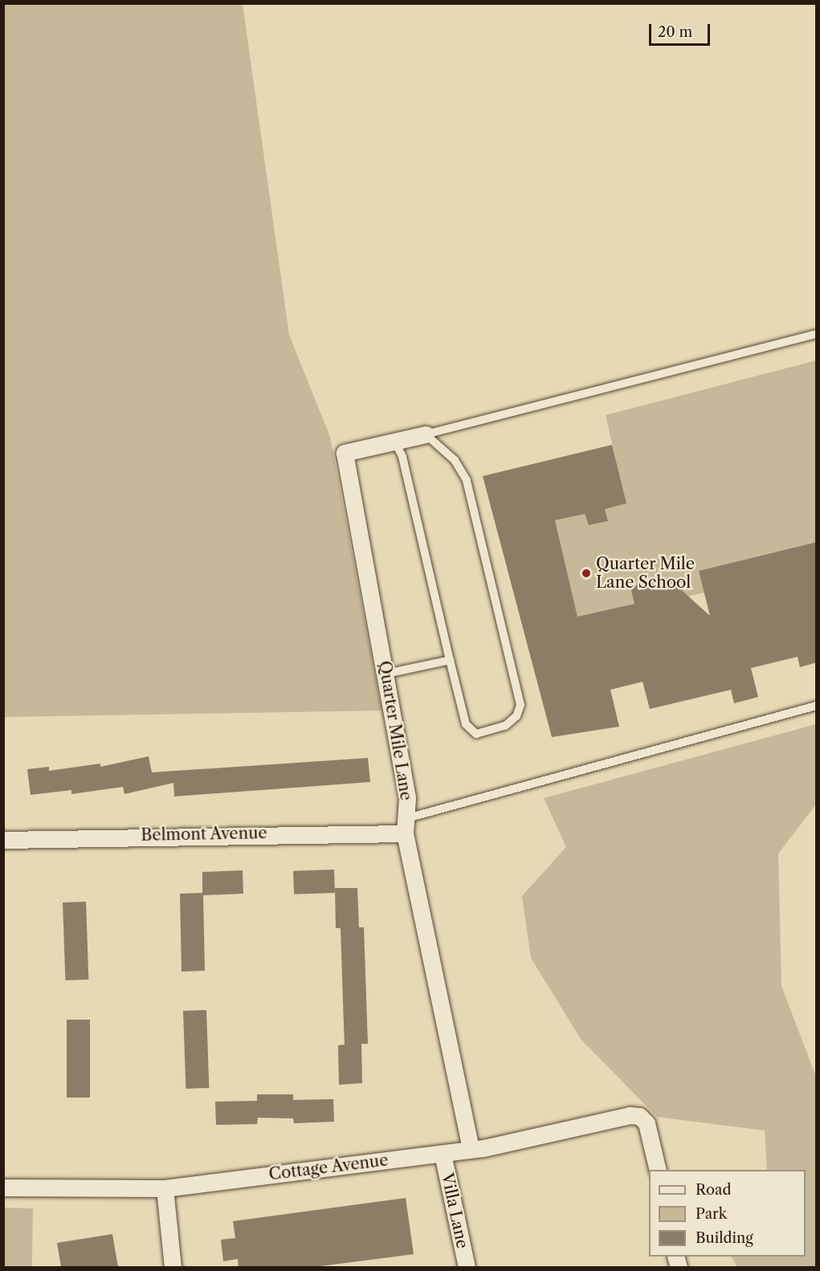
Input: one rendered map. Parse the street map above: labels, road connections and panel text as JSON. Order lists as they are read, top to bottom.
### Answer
{
  "streets": {
    "street": [
      "Quarter Mile Lane",
      "Belmont Avenue",
      "Cottage Avenue",
      "Villa Lane"
    ]
  },
  "crossings": [
    ["Quarter Mile Lane", "Belmont Avenue"],
    ["Quarter Mile Lane", "Cottage Avenue"],
    ["Cottage Avenue", "Villa Lane"]
  ],
  "places": ["Quarter Mile Lane School"],
  "legend": ["Road", "Park", "Building"],
  "scale_bar": "20 m"
}
